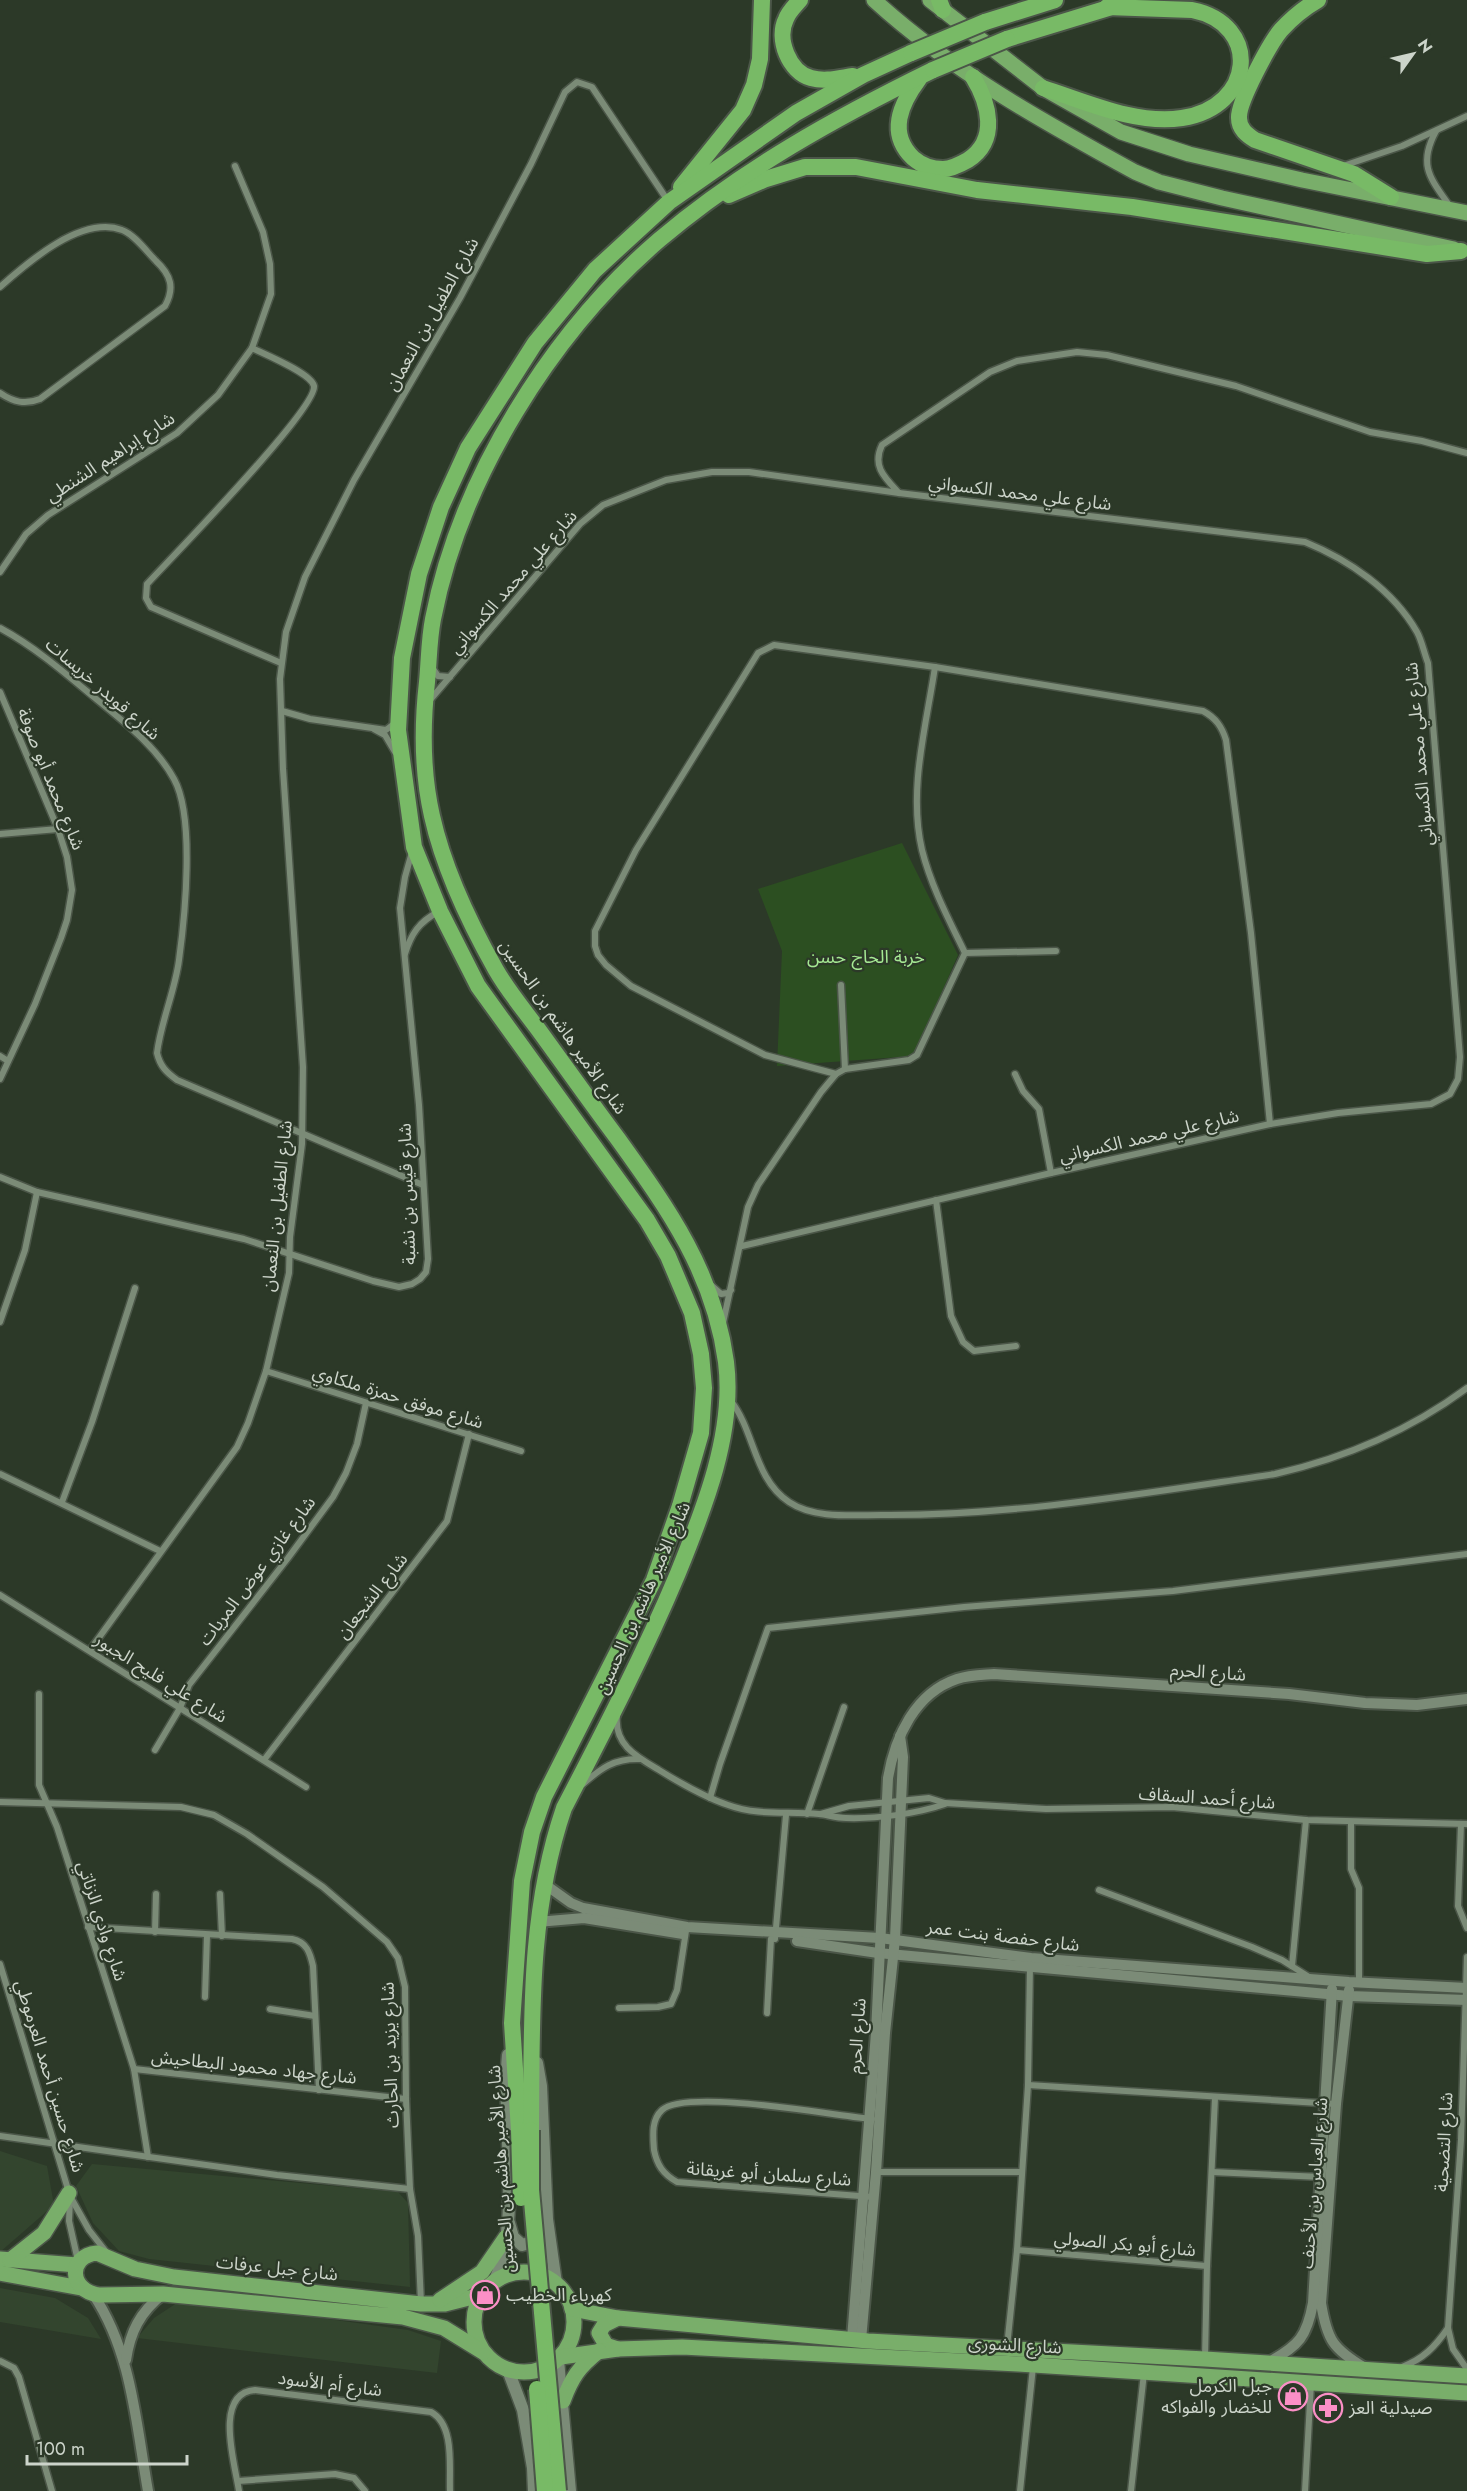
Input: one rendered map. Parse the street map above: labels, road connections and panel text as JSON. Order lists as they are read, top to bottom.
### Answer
{
  "streets": {
    "highway": ["شارع الأمير هاشم بن الحسين"],
    "main road": ["شارع جبل عرفات", "شارع الشورى"],
    "street": [
      "شارع الطفيل بن النعمان",
      "شارع إبراهيم الشنطي",
      "شارع علي محمد الكسواني",
      "شارع قويدر خريسات",
      "شارع محمد أبو صوفة",
      "شارع قيس بن نشبة",
      "شارع موفق حمزة ملكاوي",
      "شارع غازي عوض المريات",
      "شارع الشجعان",
      "شارع الحرم",
      "شارع علي فليح الجبور",
      "شارع أحمد السقاف",
      "شارع وادي الزناتي",
      "شارع حفصة بنت عمر",
      "شارع يزيد بن الحارث",
      "شارع جهاد محمود البطاحيش",
      "شارع حسين أحمد العرموطي",
      "شارع التضحية",
      "شارع سلمان أبو غريقانة",
      "شارع العباس بن الأحنف",
      "شارع أبو بكر الصولي",
      "شارع أم الأسود"
    ]
  },
  "crossings": [
    ["شارع الطفيل بن النعمان", "شارع قويدر خريسات"],
    ["شارع الطفيل بن النعمان", "شارع الأمير هاشم بن الحسين"],
    ["شارع الطفيل بن النعمان", "شارع قيس بن نشبة"],
    ["شارع الطفيل بن النعمان", "شارع موفق حمزة ملكاوي"],
    ["شارع الطفيل بن النعمان", "شارع علي فليح الجبور"],
    ["شارع علي محمد الكسواني", "شارع الأمير هاشم بن الحسين"],
    ["شارع قويدر خريسات", "شارع قيس بن نشبة"],
    ["شارع الأمير هاشم بن الحسين", "شارع قيس بن نشبة"],
    ["شارع الأمير هاشم بن الحسين", "شارع حفصة بنت عمر"],
    ["شارع الأمير هاشم بن الحسين", "شارع جبل عرفات"],
    ["شارع الأمير هاشم بن الحسين", "شارع الشورى"],
    ["شارع موفق حمزة ملكاوي", "شارع غازي عوض المريات"],
    ["شارع موفق حمزة ملكاوي", "شارع الشجعان"],
    ["شارع غازي عوض المريات", "شارع علي فليح الجبور"],
    ["شارع الشجعان", "شارع علي فليح الجبور"],
    ["شارع الحرم", "شارع أحمد السقاف"],
    ["شارع الحرم", "شارع حفصة بنت عمر"],
    ["شارع الحرم", "شارع سلمان أبو غريقانة"],
    ["شارع الحرم", "شارع الشورى"],
    ["شارع وادي الزناتي", "شارع يزيد بن الحارث"],
    ["شارع وادي الزناتي", "شارع جهاد محمود البطاحيش"],
    ["شارع حفصة بنت عمر", "شارع التضحية"],
    ["شارع حفصة بنت عمر", "شارع العباس بن الأحنف"],
    ["شارع يزيد بن الحارث", "شارع جهاد محمود البطاحيش"],
    ["شارع يزيد بن الحارث", "شارع جبل عرفات"],
    ["شارع حسين أحمد العرموطي", "شارع جبل عرفات"],
    ["شارع العباس بن الأحنف", "شارع الشورى"],
    ["شارع جبل عرفات", "شارع الشورى"]
  ],
  "parks": ["خربة الحاج حسن"],
  "places": {
    "shop": ["كهرباء الخطيب", "جبل الكرمل للخضار والفواكه"],
    "pharmacy": ["صيدلية العز"]
  },
  "scale_bar": "100 m",
  "north": "top right"
}
